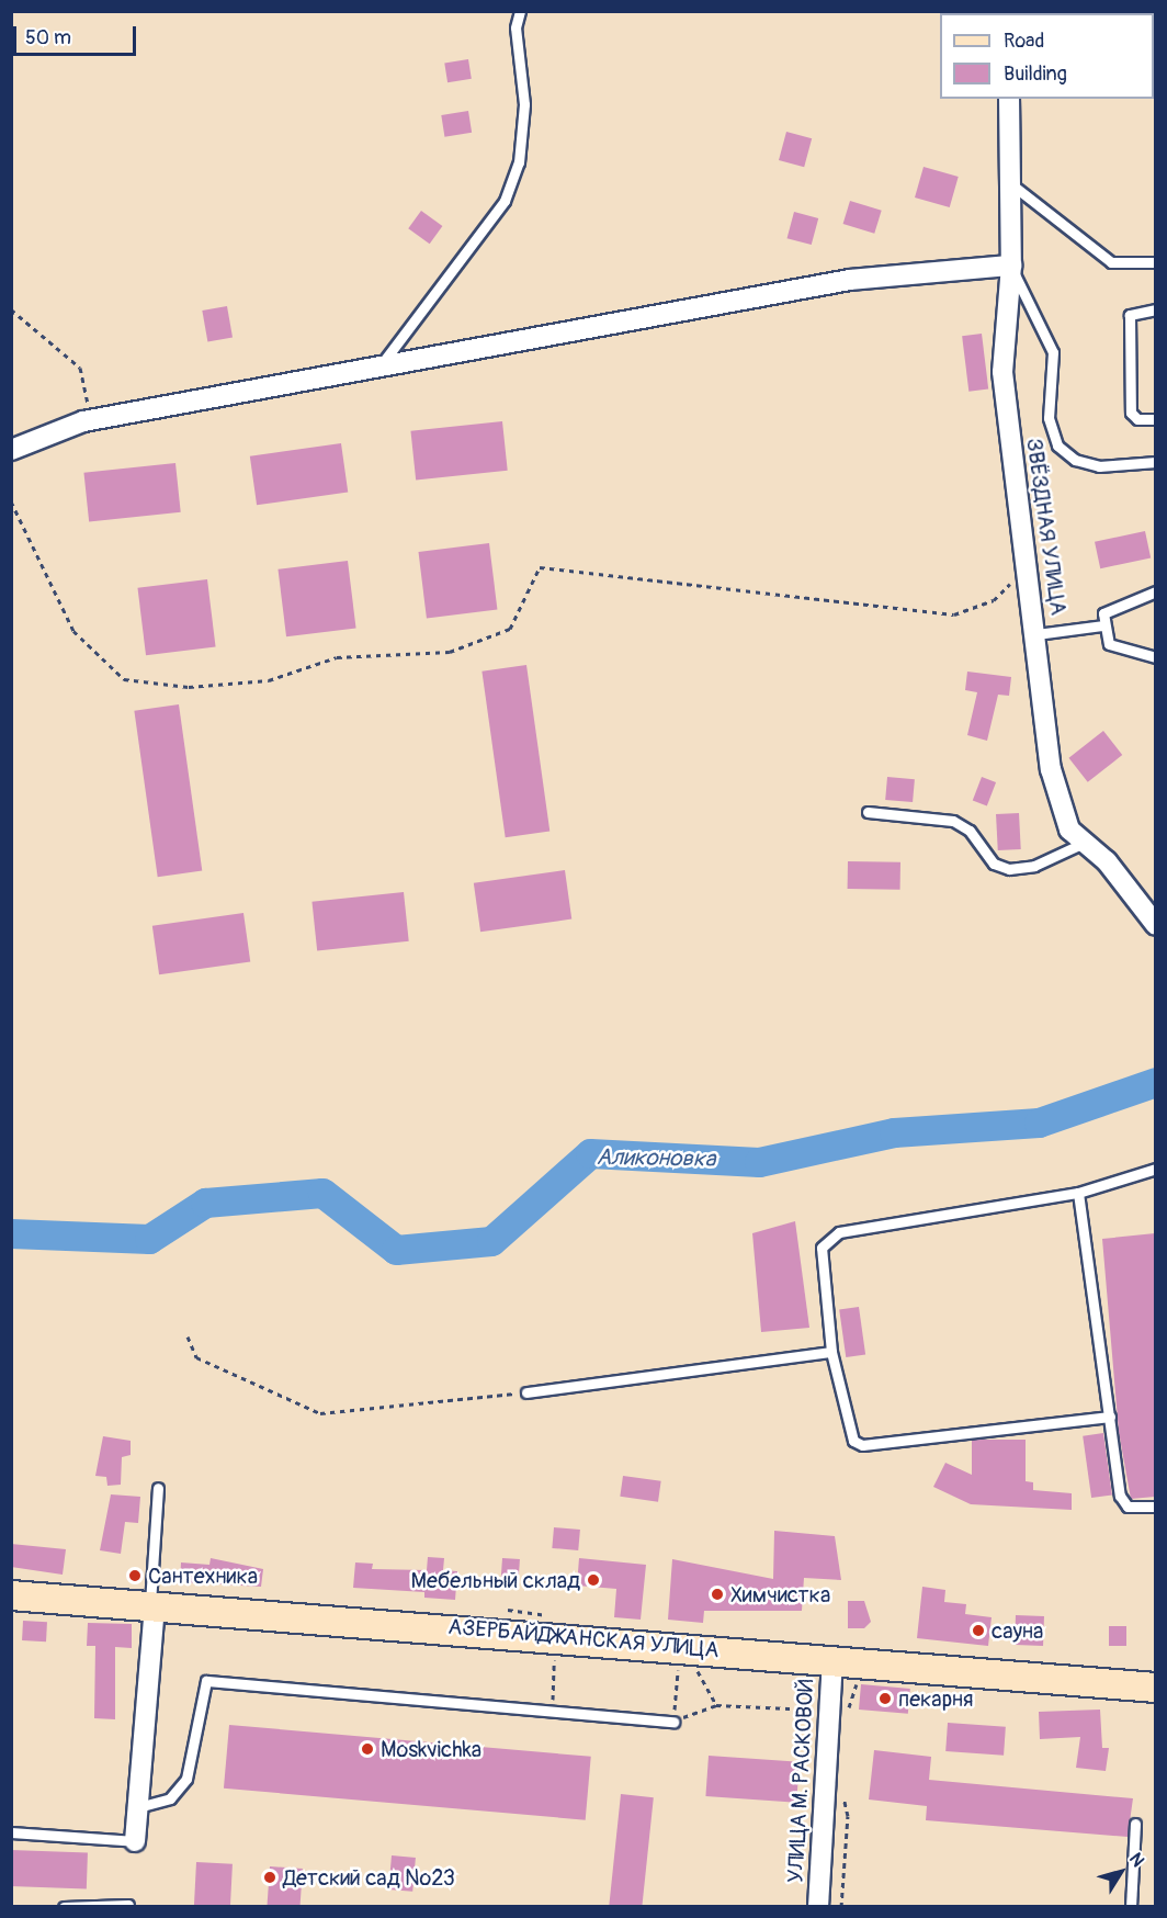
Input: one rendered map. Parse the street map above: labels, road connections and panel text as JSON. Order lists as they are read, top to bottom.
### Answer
{
  "streets": {
    "main road": ["АЗЕРБАЙДЖАНСКАЯ УЛИЦА"],
    "street": ["ЗВЁЗДНАЯ УЛИЦА", "УЛИЦА М. РАСКОВОЙ"]
  },
  "crossings": [
    ["АЗЕРБАЙДЖАНСКАЯ УЛИЦА", "УЛИЦА М. РАСКОВОЙ"]
  ],
  "water": ["Аликоновка"],
  "places": [
    "Сантехника",
    "Мебельный склад",
    "Химчистка",
    "сауна",
    "пекарня",
    "Moskvichka",
    "Детский сад №23"
  ],
  "legend": ["Road", "Building"],
  "scale_bar": "50 m",
  "north": "top right"
}
